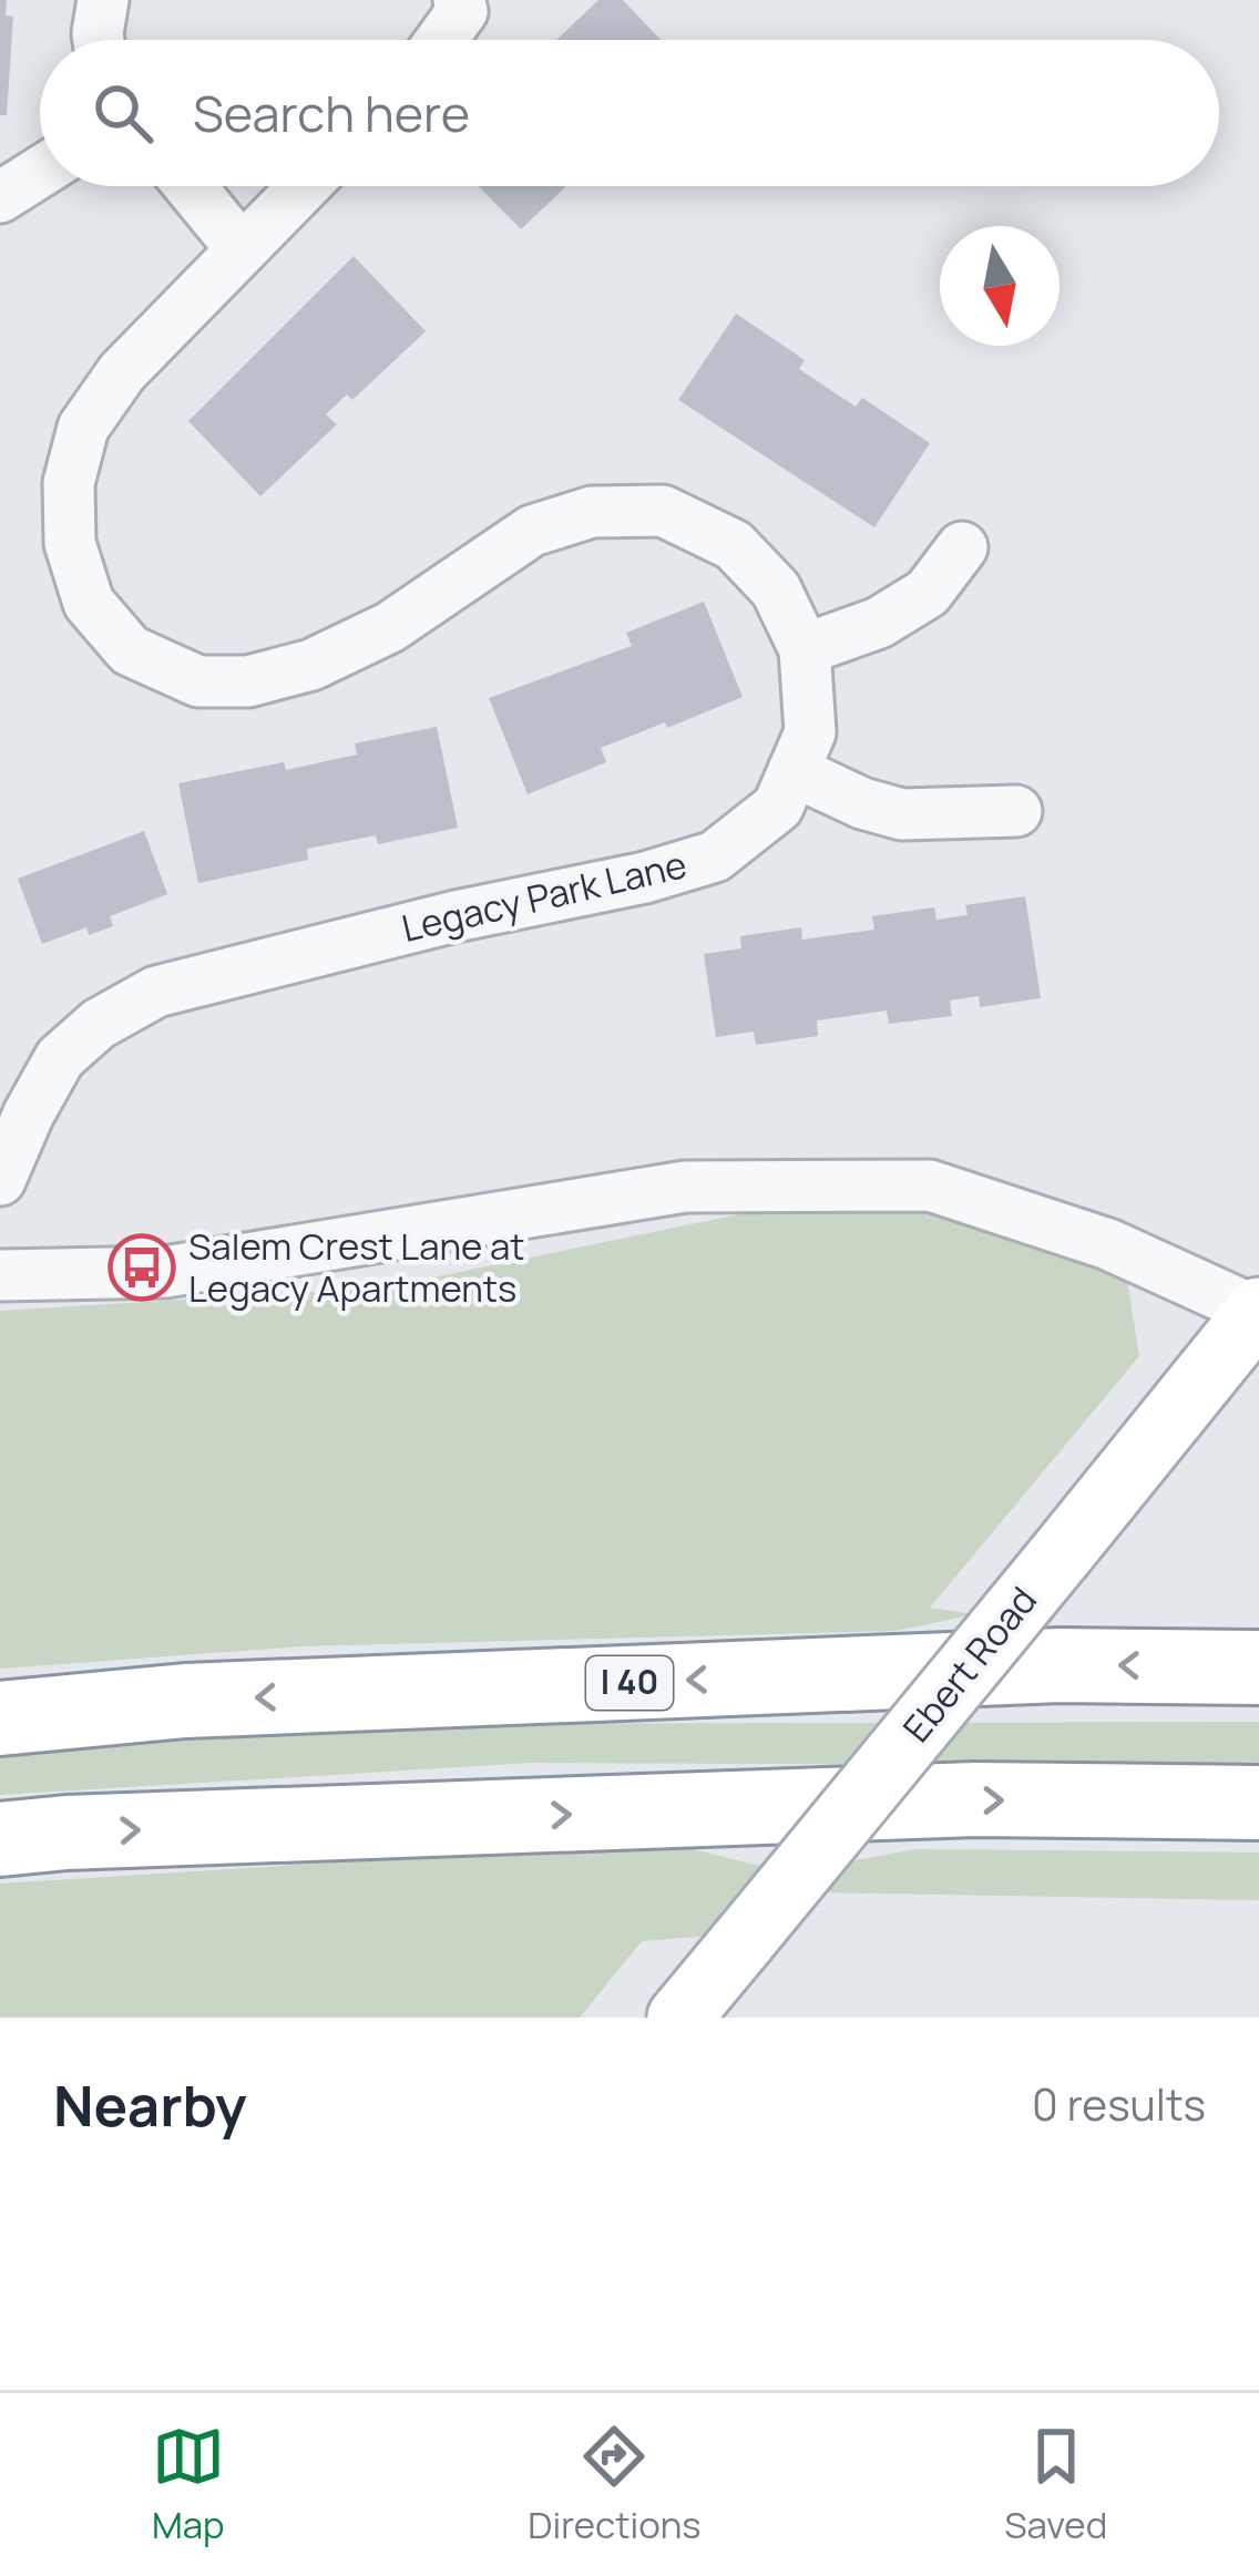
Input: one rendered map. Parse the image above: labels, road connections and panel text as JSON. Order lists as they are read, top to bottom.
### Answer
{
  "streets": {
    "highway": ["I 40"],
    "main road": ["Ebert Road"],
    "street": ["Legacy Park Lane"]
  },
  "places": {
    "bus stop": ["Salem Crest Lane at Legacy Apartments"]
  },
  "north": "bottom",
  "page": {
    "search": "Search here",
    "heading": ["Nearby", "0 results"],
    "nav": ["Map", "Directions", "Saved"]
  }
}
